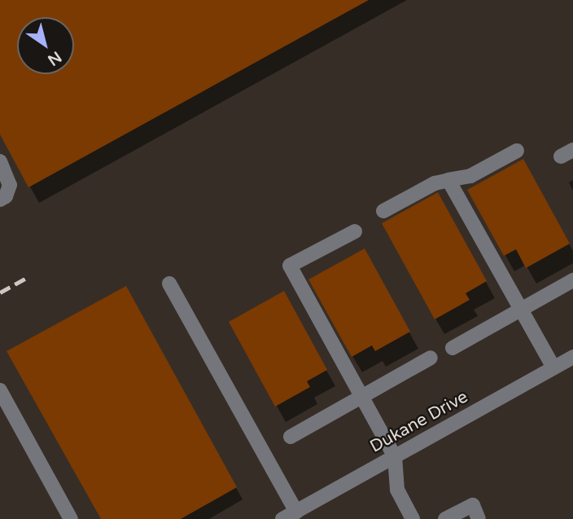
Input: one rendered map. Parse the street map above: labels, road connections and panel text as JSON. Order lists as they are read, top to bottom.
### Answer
{
  "streets": {
    "street": ["Dukane Drive"]
  },
  "north": "bottom right"
}
